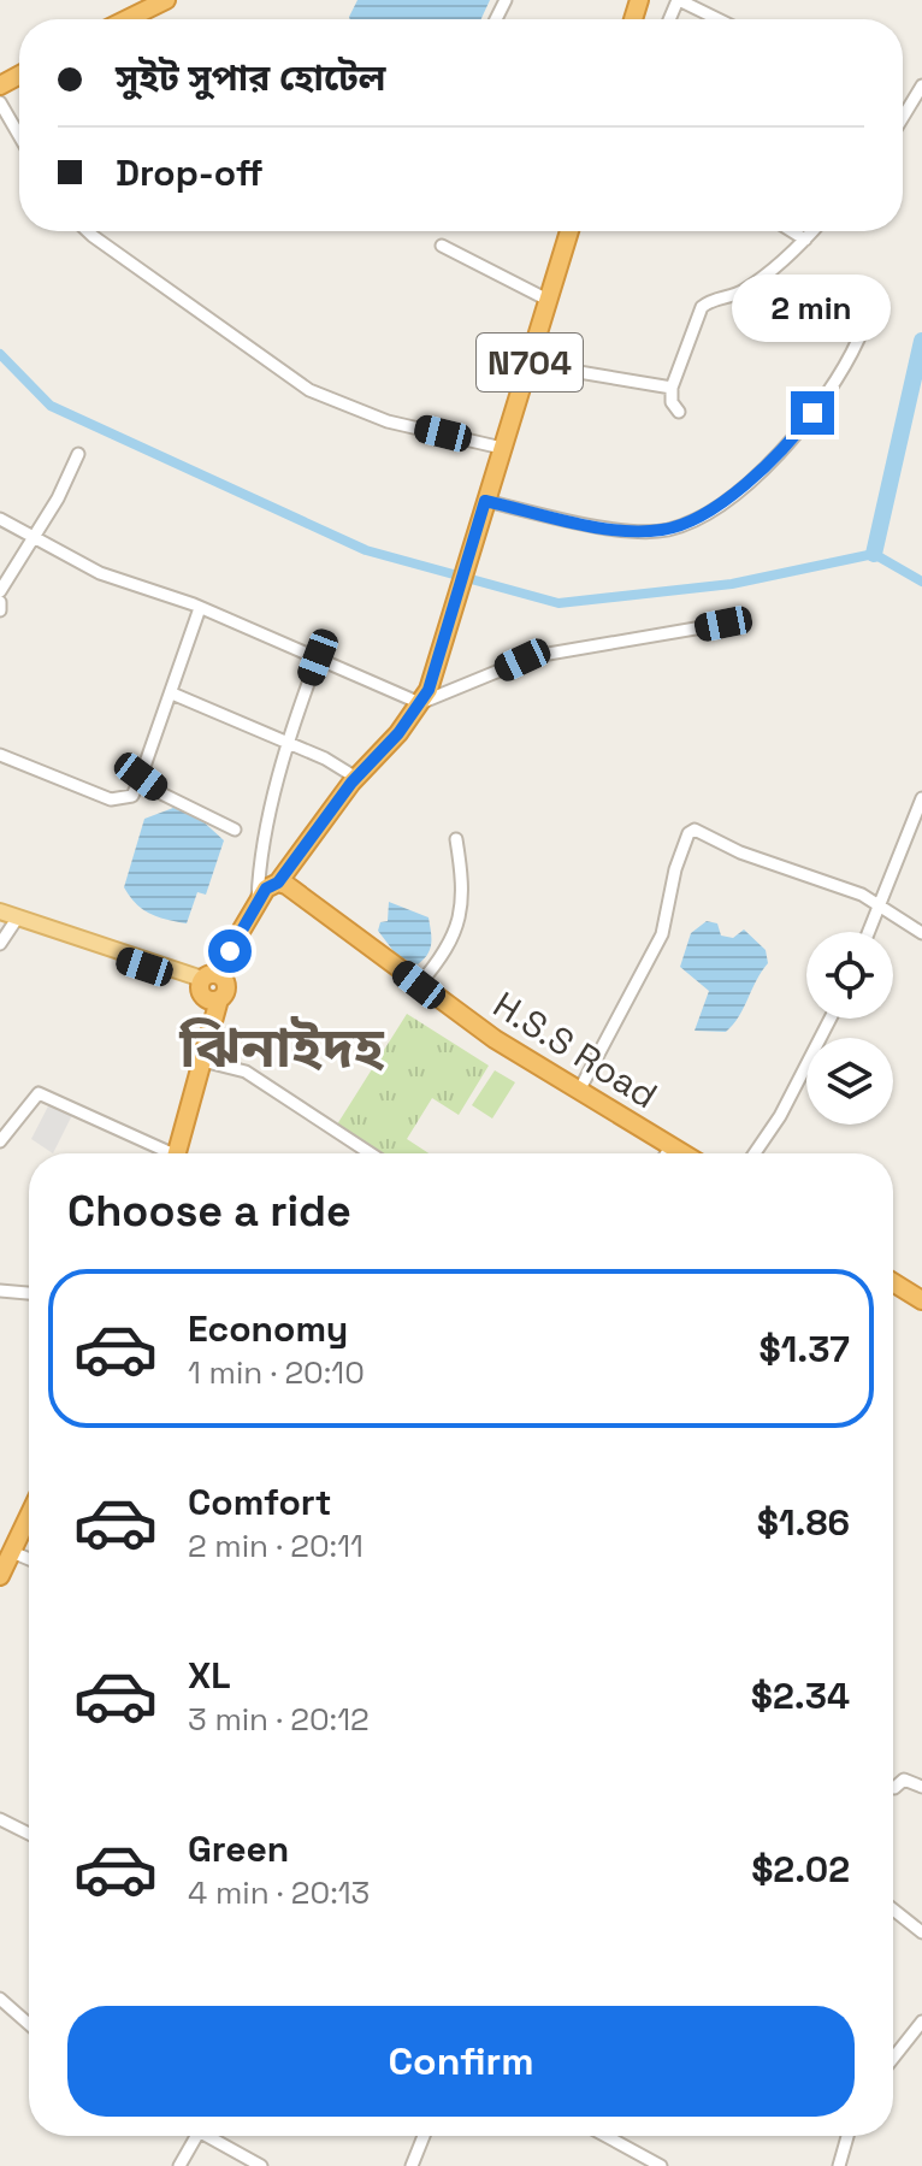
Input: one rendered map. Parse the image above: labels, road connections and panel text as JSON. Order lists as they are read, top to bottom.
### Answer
{
  "streets": {
    "highway": ["N704", "H.S.S Road"]
  },
  "crossings": [
    ["N704", "H.S.S Road"]
  ],
  "districts": ["ঝিনাইদহ"],
  "page": {
    "banner": ["সুইট সুপার হোটেল", "Drop-off"],
    "bubble": "2 min",
    "heading": "Choose a ride",
    "list": [
      {
        "name": "Economy",
        "note": "1 min · 20:10",
        "value": "$1.37"
      },
      {
        "name": "Comfort",
        "note": "2 min · 20:11",
        "value": "$1.86"
      },
      {
        "name": "XL",
        "note": "3 min · 20:12",
        "value": "$2.34"
      },
      {
        "name": "Green",
        "note": "4 min · 20:13",
        "value": "$2.02"
      }
    ],
    "buttons": "Confirm"
  }
}
